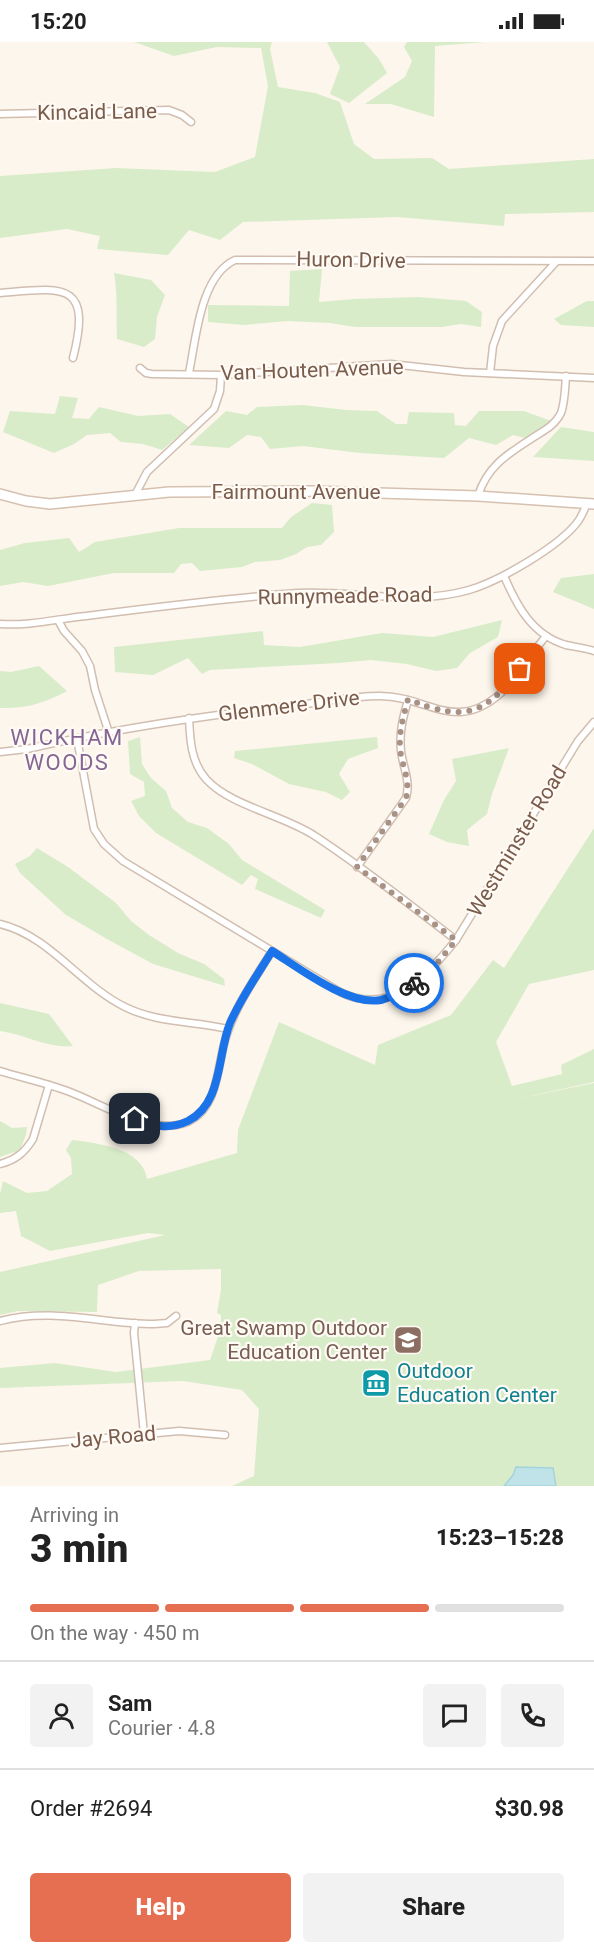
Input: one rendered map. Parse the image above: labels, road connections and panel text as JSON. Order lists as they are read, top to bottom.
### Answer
{
  "streets": {
    "main road": ["Fairmount Avenue"],
    "street": [
      "Kincaid Lane",
      "Huron Drive",
      "Van Houten Avenue",
      "Runnymeade Road",
      "Glenmere Drive",
      "Westminster Road",
      "Jay Road"
    ]
  },
  "crossings": [
    ["Huron Drive", "Van Houten Avenue"],
    ["Fairmount Avenue", "Runnymeade Road"],
    ["Glenmere Drive", "Westminster Road"]
  ],
  "districts": ["WICKHAM WOODS"],
  "places": {
    "school or university": ["Great Swamp Outdoor Education Center"],
    "museum": ["Outdoor Education Center"]
  },
  "page": {
    "status": "15:20",
    "heading": ["3 min", "Arriving in", "15:23–15:28"],
    "panel": [
      "Sam",
      "Courier · 4.8",
      "Order #2694",
      "$30.98"
    ],
    "bar": "On the way · 450 m",
    "buttons": ["Help", "Share"]
  }
}
